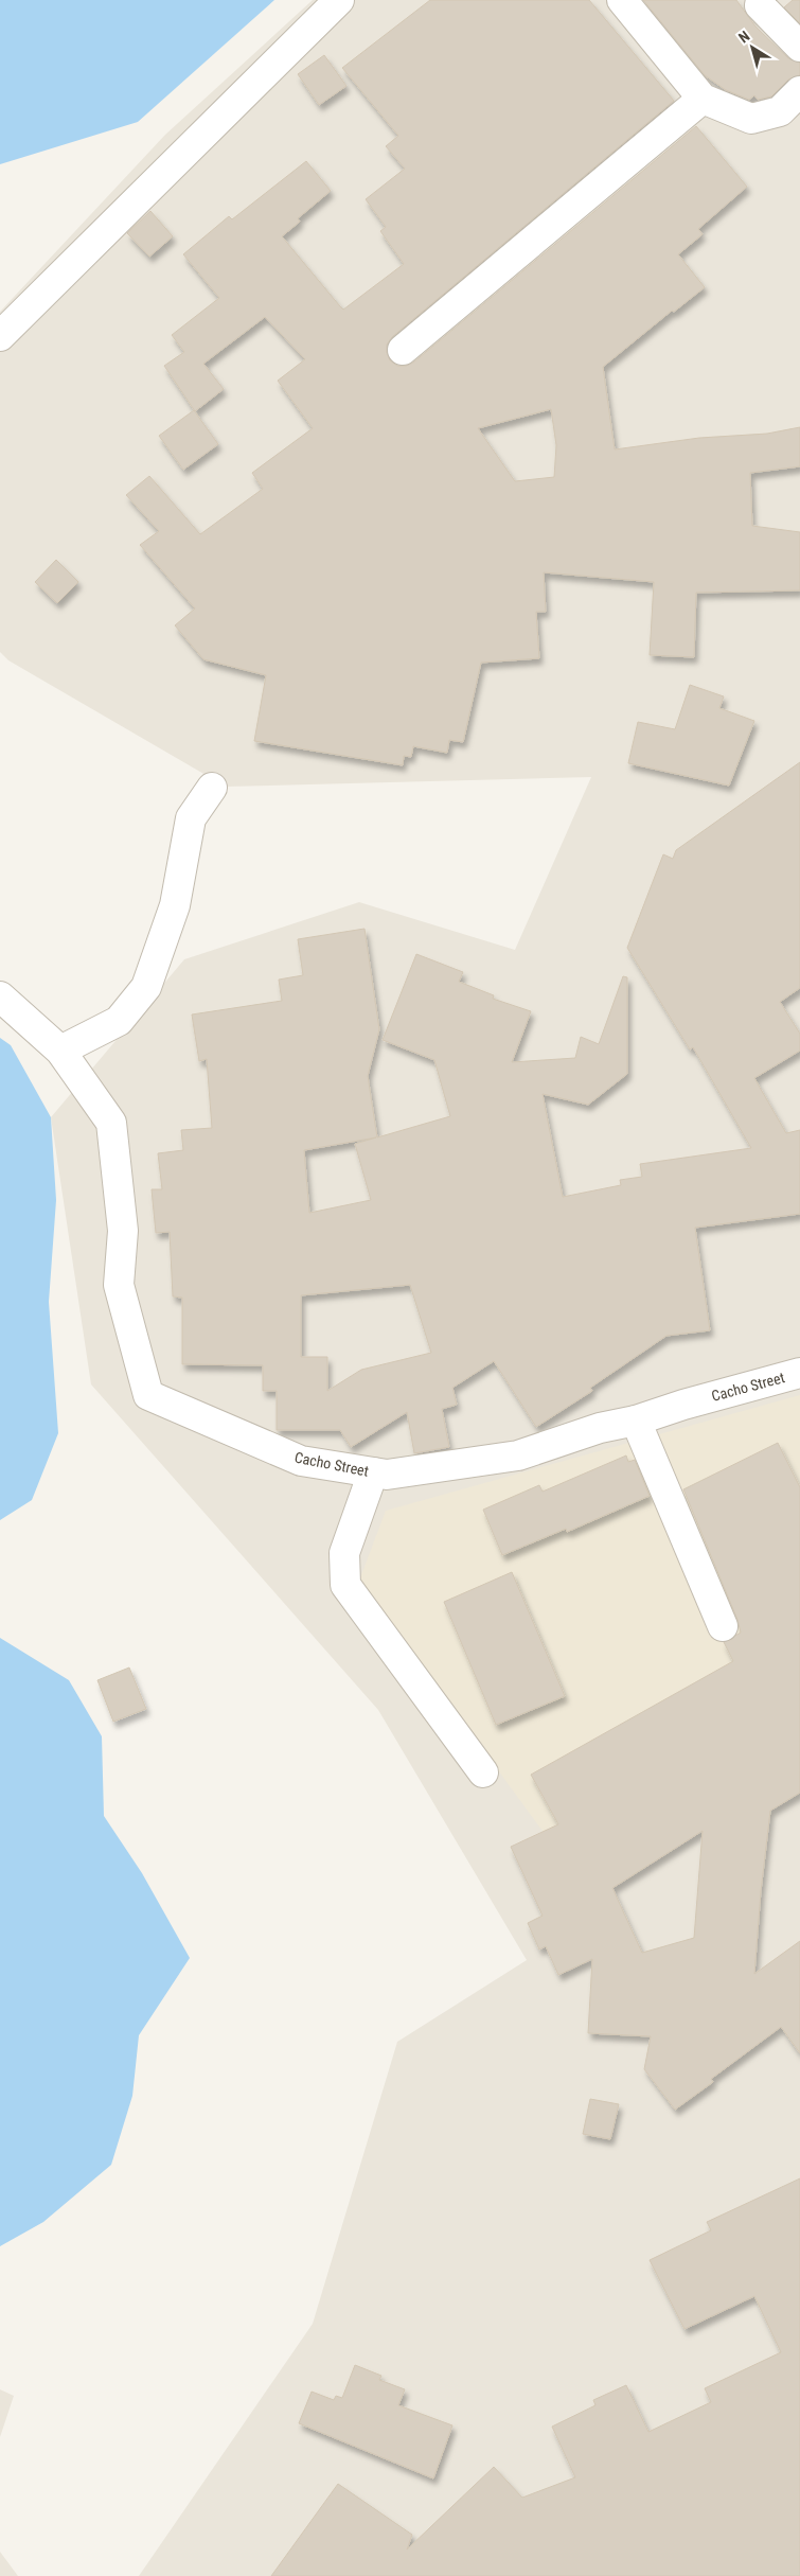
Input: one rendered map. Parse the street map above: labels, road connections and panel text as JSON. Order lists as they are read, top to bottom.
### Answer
{
  "streets": {
    "street": ["Cacho Street"]
  },
  "north": "top left"
}
